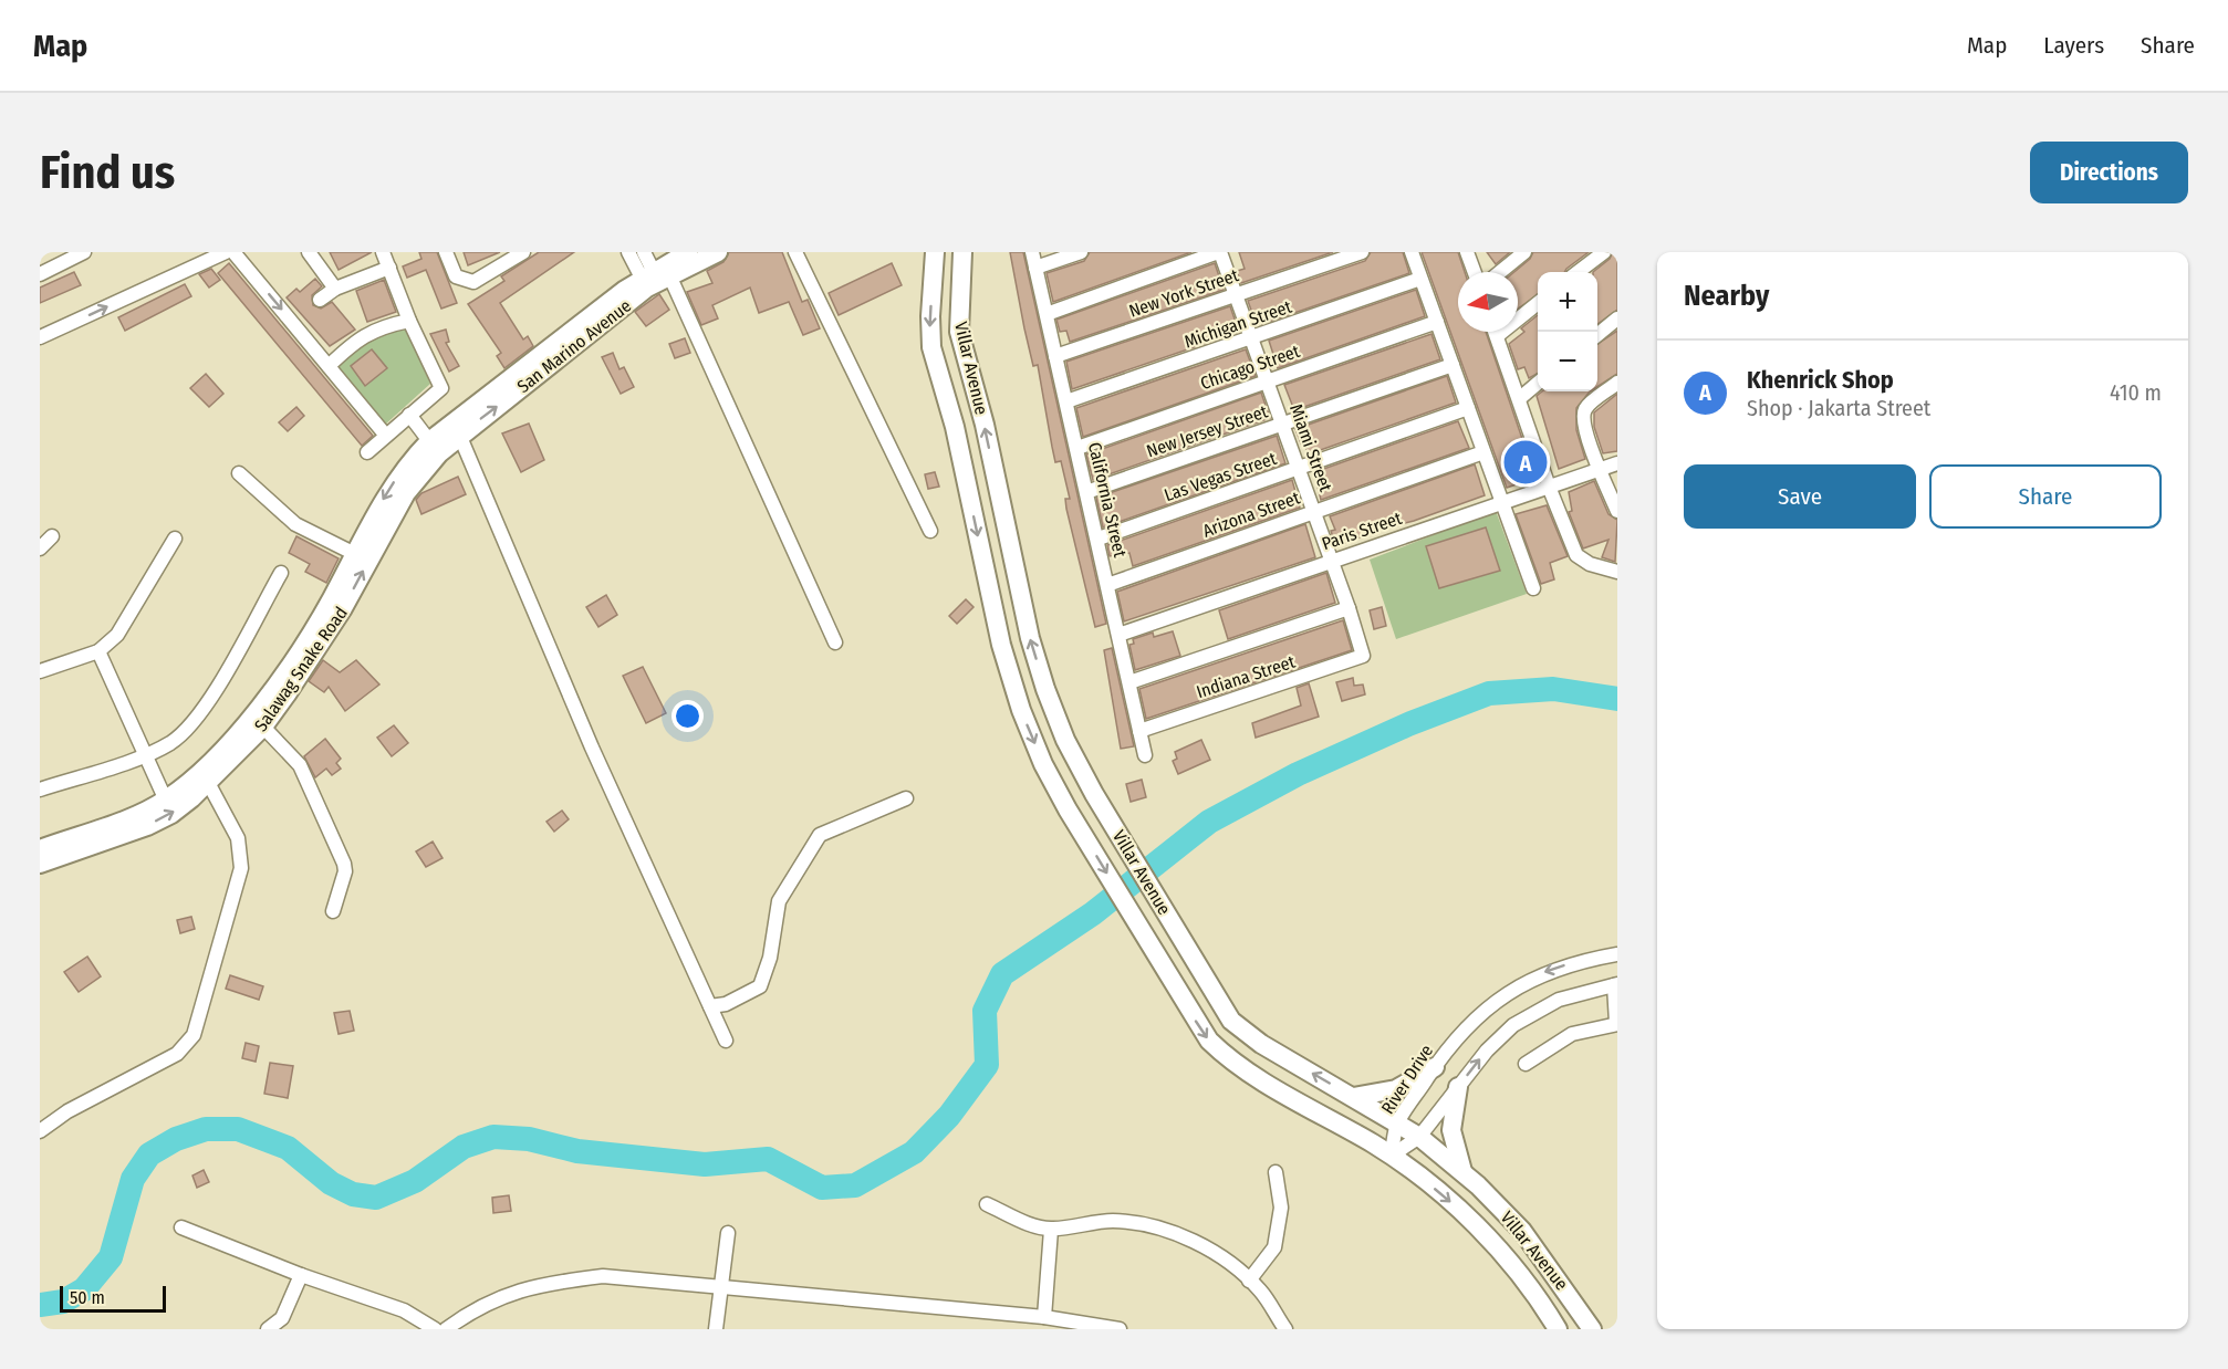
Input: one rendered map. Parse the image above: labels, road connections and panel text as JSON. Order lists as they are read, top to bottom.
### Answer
{
  "streets": {
    "main road": ["San Marino Avenue", "Villar Avenue", "Salawag Snake Road"],
    "street": [
      "New York Street",
      "Michigan Street",
      "Chicago Street",
      "New Jersey Street",
      "Miami Street",
      "Las Vegas Street",
      "California Street",
      "Arizona Street",
      "Paris Street",
      "Indiana Street",
      "River Drive"
    ]
  },
  "crossings": [
    ["New York Street", "Miami Street"],
    ["New York Street", "California Street"],
    ["Michigan Street", "Miami Street"],
    ["Michigan Street", "California Street"],
    ["San Marino Avenue", "Salawag Snake Road"],
    ["Chicago Street", "Miami Street"],
    ["Chicago Street", "California Street"],
    ["Villar Avenue", "River Drive"],
    ["New Jersey Street", "Miami Street"],
    ["New Jersey Street", "California Street"],
    ["Miami Street", "Las Vegas Street"],
    ["Miami Street", "Arizona Street"],
    ["Miami Street", "Paris Street"],
    ["Miami Street", "Indiana Street"],
    ["Las Vegas Street", "California Street"],
    ["California Street", "Arizona Street"],
    ["California Street", "Paris Street"],
    ["California Street", "Indiana Street"]
  ],
  "scale_bar": "50 m",
  "north": "left",
  "page": {
    "header": "Map",
    "nav": ["Map", "Layers", "Share"],
    "buttons": [
      "Directions",
      ["Save", "Share"]
    ],
    "title": "Find us",
    "heading": "Nearby",
    "map_buttons": ["+", "−"],
    "list": [
      {
        "mark": "A",
        "name": "Khenrick Shop",
        "note": "Shop · Jakarta Street",
        "value": "410 m"
      }
    ],
    "pins": "A",
    "scale": "50 m"
  }
}
